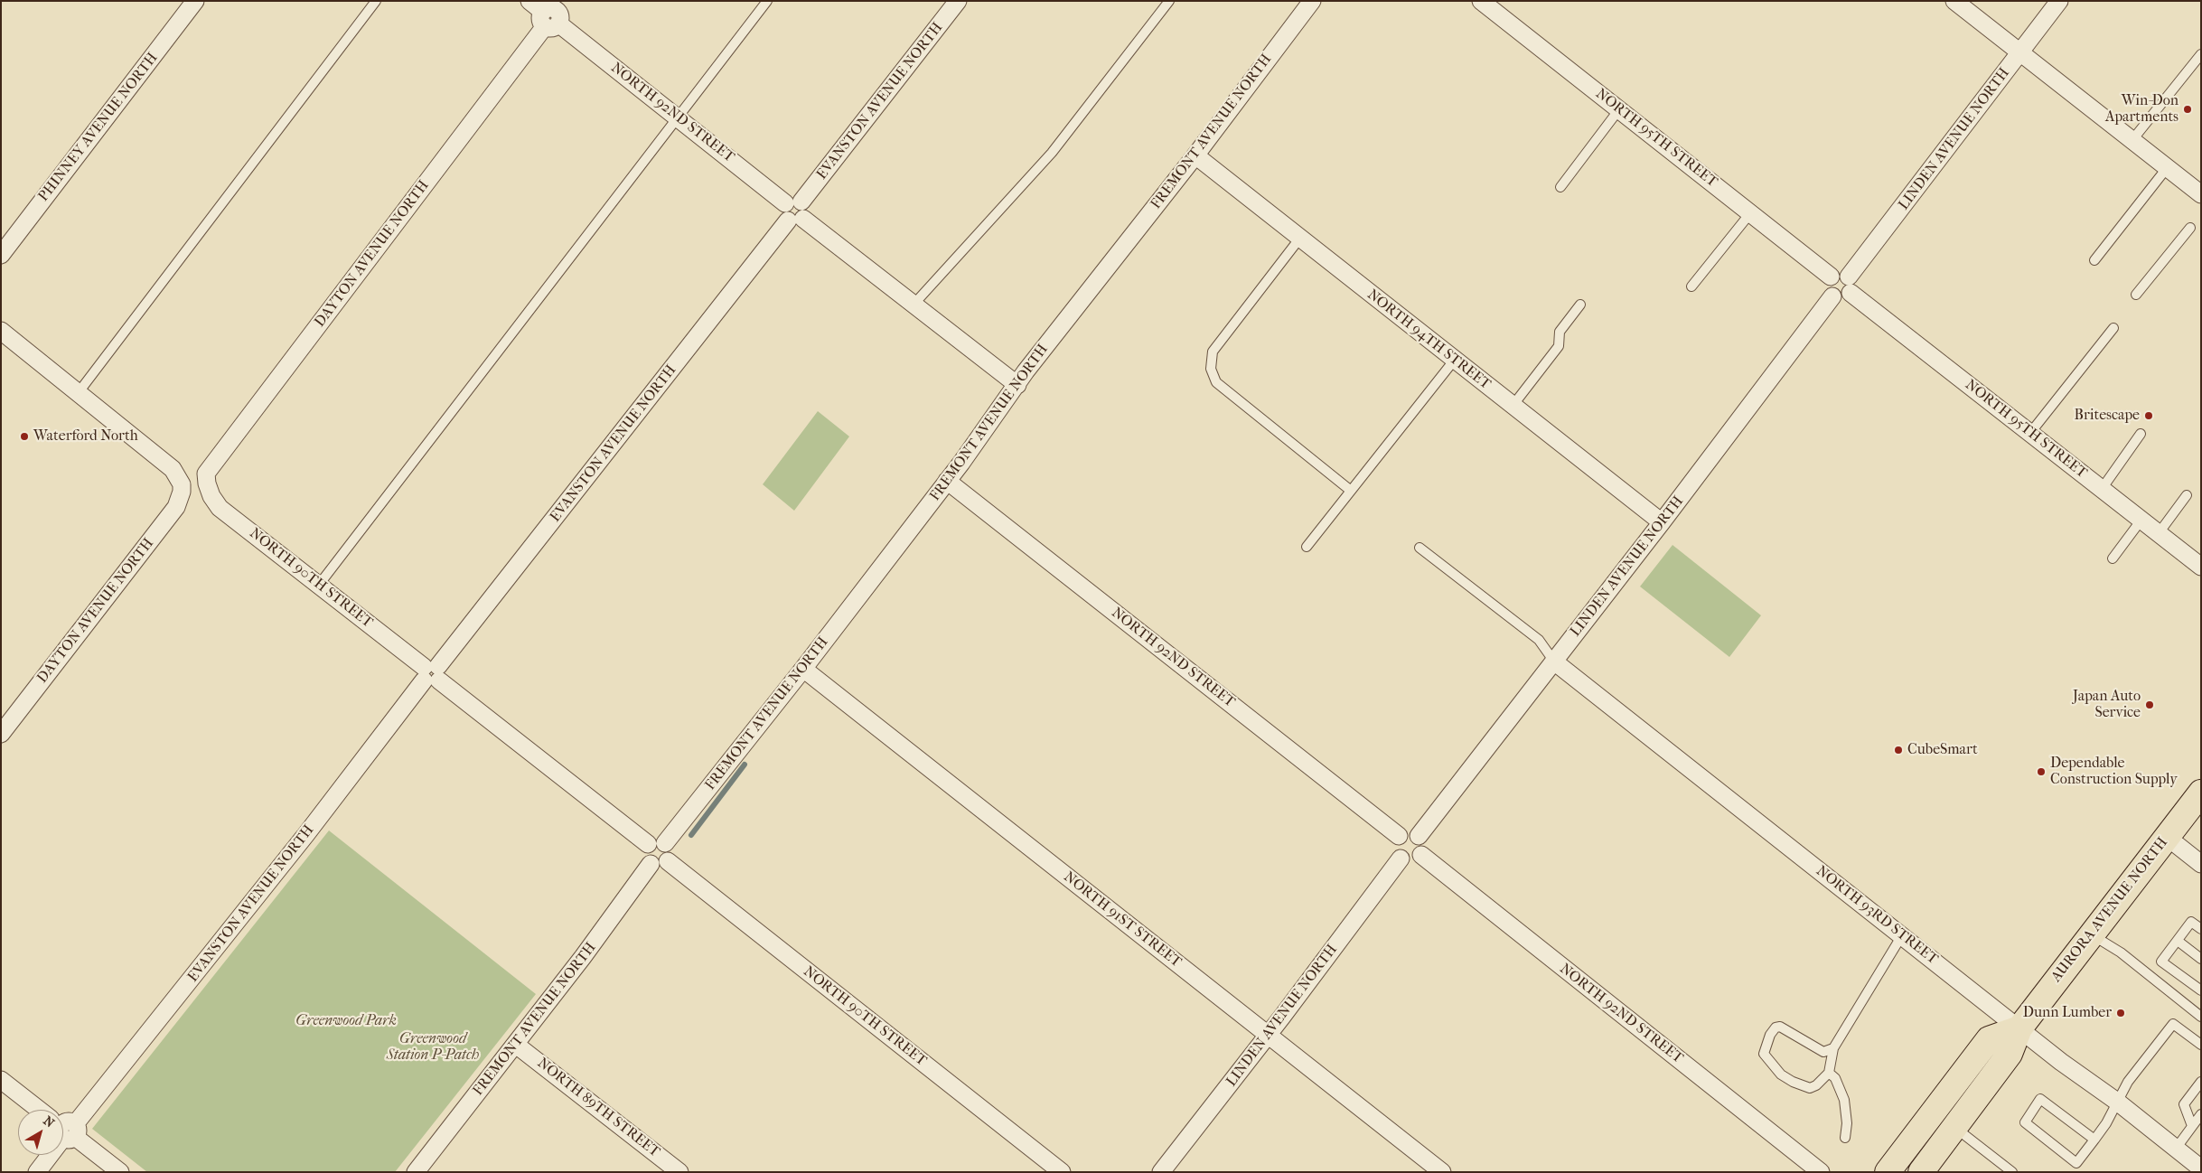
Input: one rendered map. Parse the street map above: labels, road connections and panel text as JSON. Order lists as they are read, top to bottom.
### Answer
{
  "streets": {
    "highway": ["AURORA AVENUE NORTH"],
    "street": [
      "EVANSTON AVENUE NORTH",
      "NORTH 92ND STREET",
      "PHINNEY AVENUE NORTH",
      "FREMONT AVENUE NORTH",
      "NORTH 95TH STREET",
      "LINDEN AVENUE NORTH",
      "DAYTON AVENUE NORTH",
      "NORTH 94TH STREET",
      "NORTH 90TH STREET",
      "NORTH 93RD STREET",
      "NORTH 91ST STREET",
      "NORTH 89TH STREET"
    ]
  },
  "crossings": [
    ["EVANSTON AVENUE NORTH", "NORTH 92ND STREET"],
    ["EVANSTON AVENUE NORTH", "NORTH 90TH STREET"],
    ["NORTH 92ND STREET", "FREMONT AVENUE NORTH"],
    ["NORTH 92ND STREET", "LINDEN AVENUE NORTH"],
    ["NORTH 92ND STREET", "DAYTON AVENUE NORTH"],
    ["FREMONT AVENUE NORTH", "NORTH 94TH STREET"],
    ["FREMONT AVENUE NORTH", "NORTH 90TH STREET"],
    ["FREMONT AVENUE NORTH", "NORTH 91ST STREET"],
    ["FREMONT AVENUE NORTH", "NORTH 89TH STREET"],
    ["NORTH 95TH STREET", "LINDEN AVENUE NORTH"],
    ["LINDEN AVENUE NORTH", "NORTH 94TH STREET"],
    ["LINDEN AVENUE NORTH", "NORTH 93RD STREET"],
    ["LINDEN AVENUE NORTH", "NORTH 91ST STREET"],
    ["DAYTON AVENUE NORTH", "NORTH 90TH STREET"],
    ["AURORA AVENUE NORTH", "NORTH 93RD STREET"]
  ],
  "parks": ["Greenwood Park", "Greenwood Station P-Patch"],
  "places": [
    "Win-Don Apartments",
    "Britescape",
    "Waterford North",
    "Japan Auto Service",
    "CubeSmart",
    "Dependable Construction Supply",
    "Dunn Lumber"
  ],
  "north": "top right"
}
